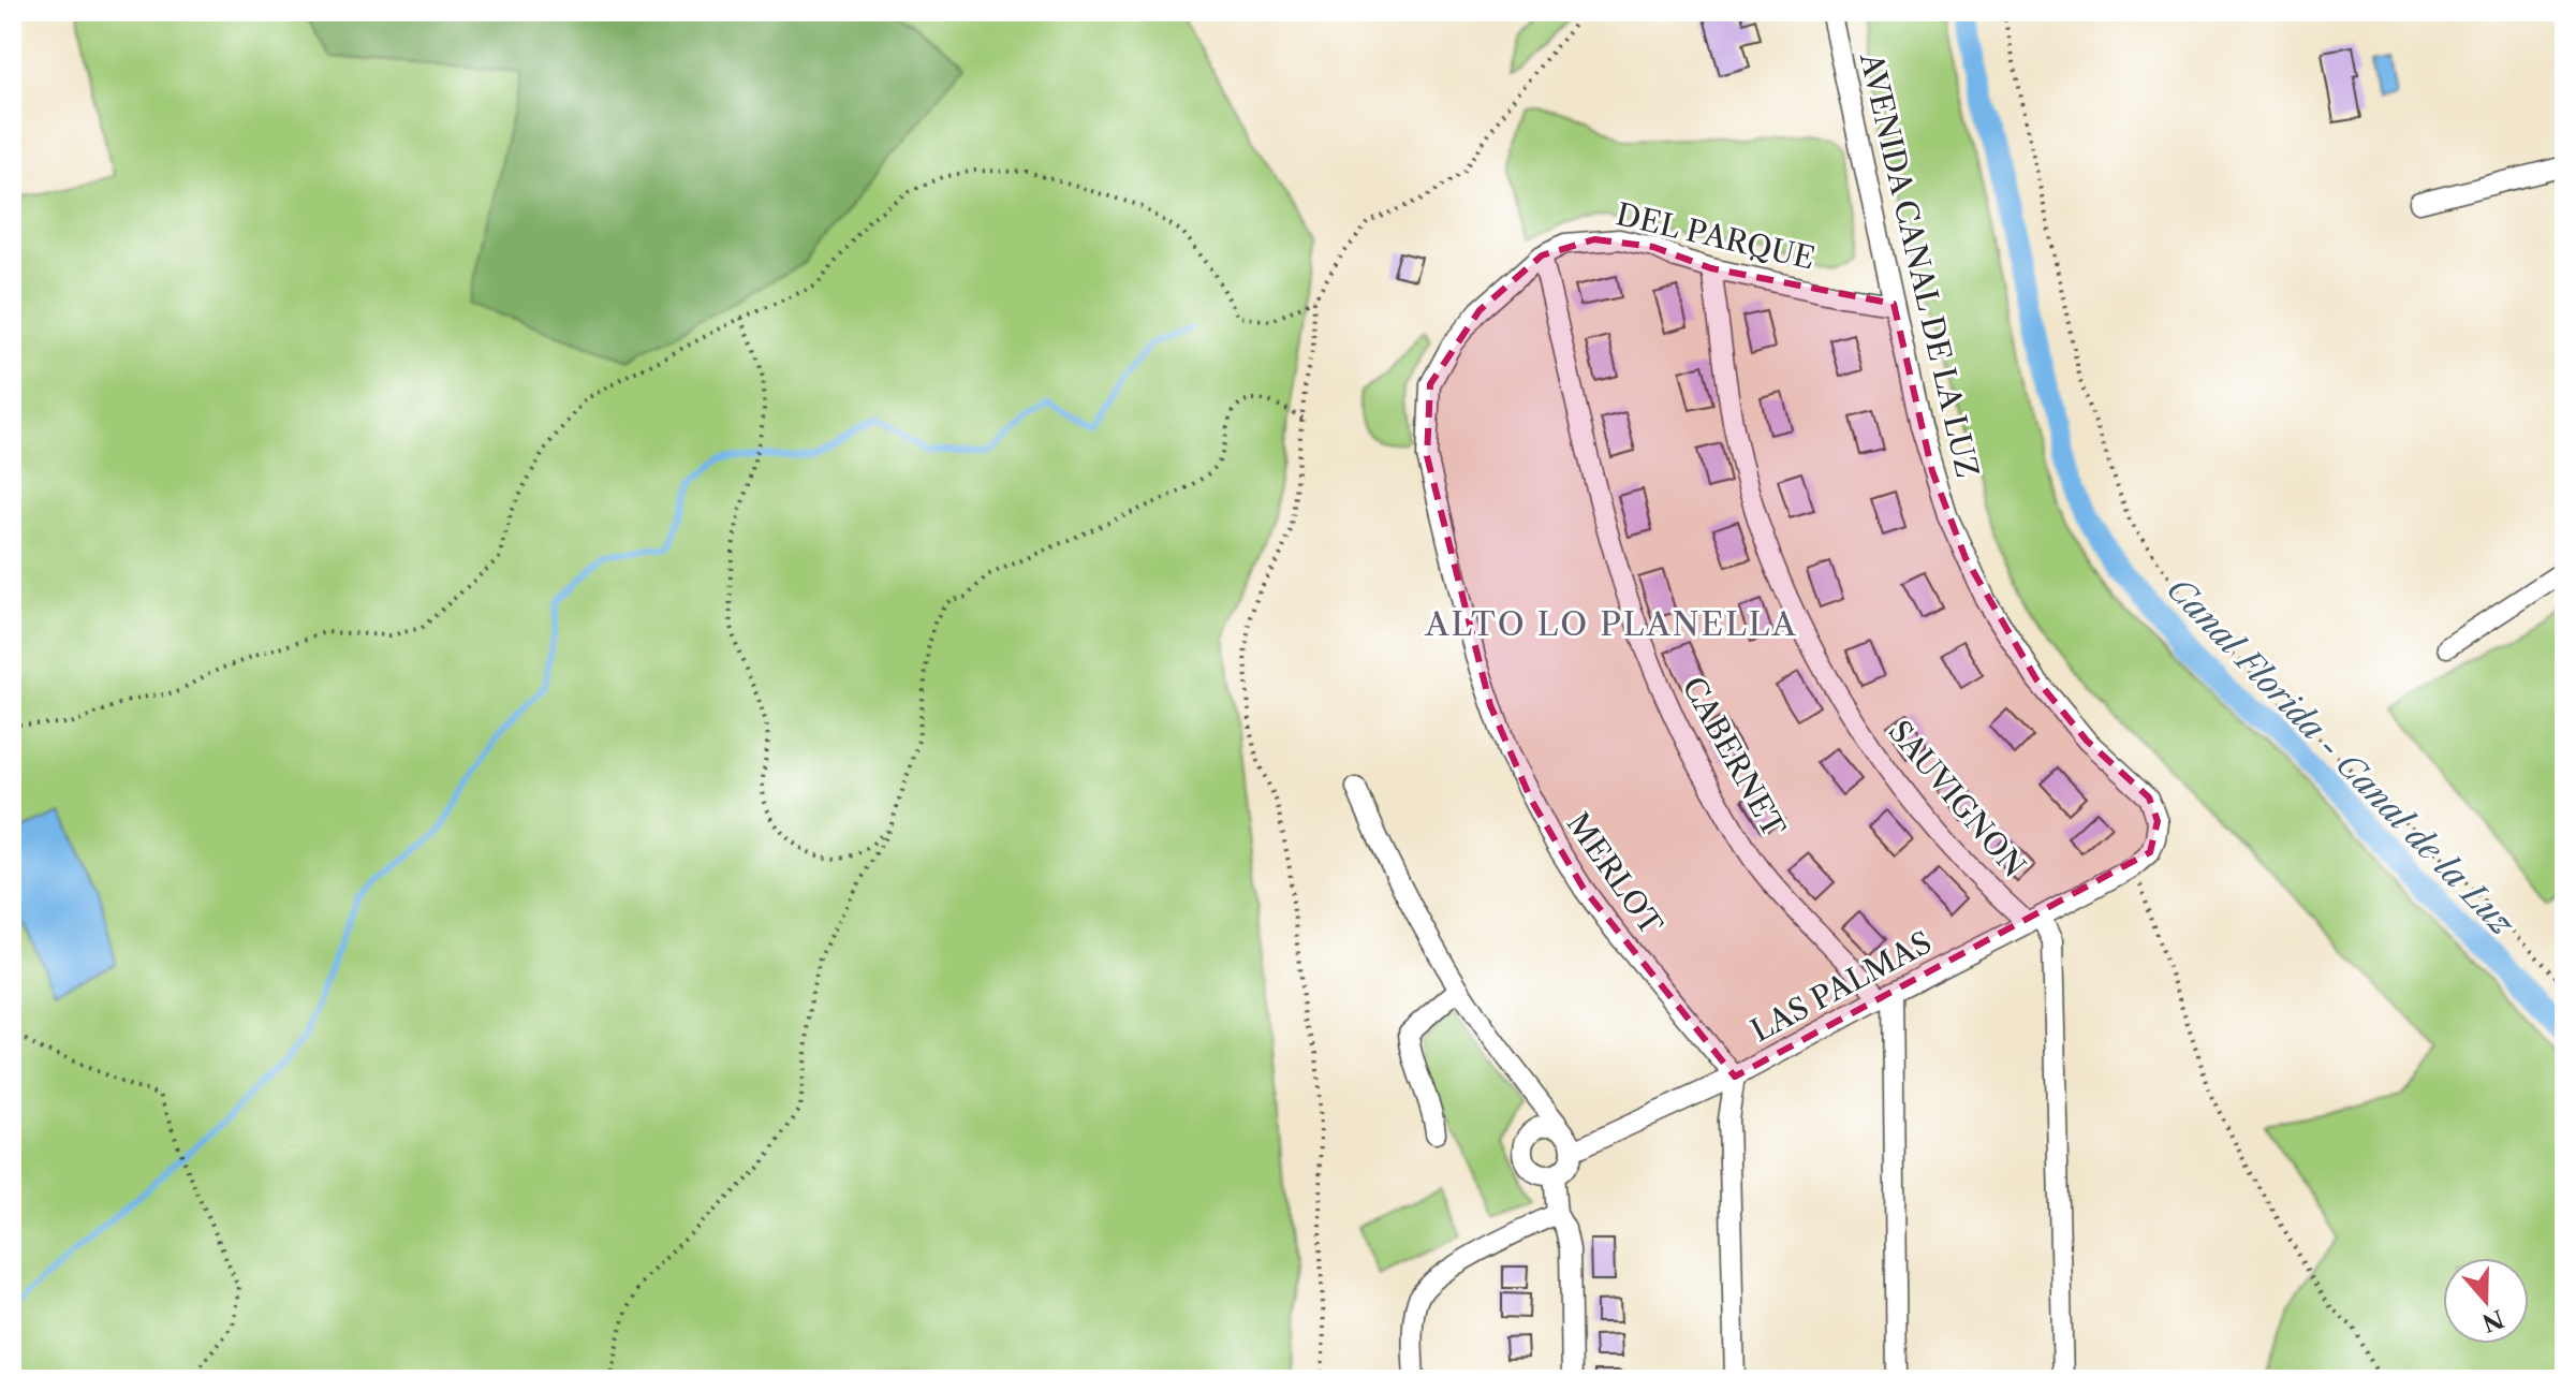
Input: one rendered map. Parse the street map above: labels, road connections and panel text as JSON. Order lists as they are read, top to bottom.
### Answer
{
  "streets": {
    "street": [
      "DEL PARQUE",
      "AVENIDA CANAL DE LA LUZ",
      "CABERNET",
      "SAUVIGNON",
      "MERLOT",
      "LAS PALMAS"
    ]
  },
  "crossings": [
    ["DEL PARQUE", "AVENIDA CANAL DE LA LUZ"],
    ["DEL PARQUE", "CABERNET"],
    ["DEL PARQUE", "SAUVIGNON"],
    ["DEL PARQUE", "MERLOT"],
    ["AVENIDA CANAL DE LA LUZ", "LAS PALMAS"],
    ["CABERNET", "LAS PALMAS"],
    ["SAUVIGNON", "LAS PALMAS"],
    ["MERLOT", "LAS PALMAS"]
  ],
  "districts": ["ALTO LO PLANELLA"],
  "water": ["Canal Florida - Canal de la Luz"],
  "north": "bottom"
}
